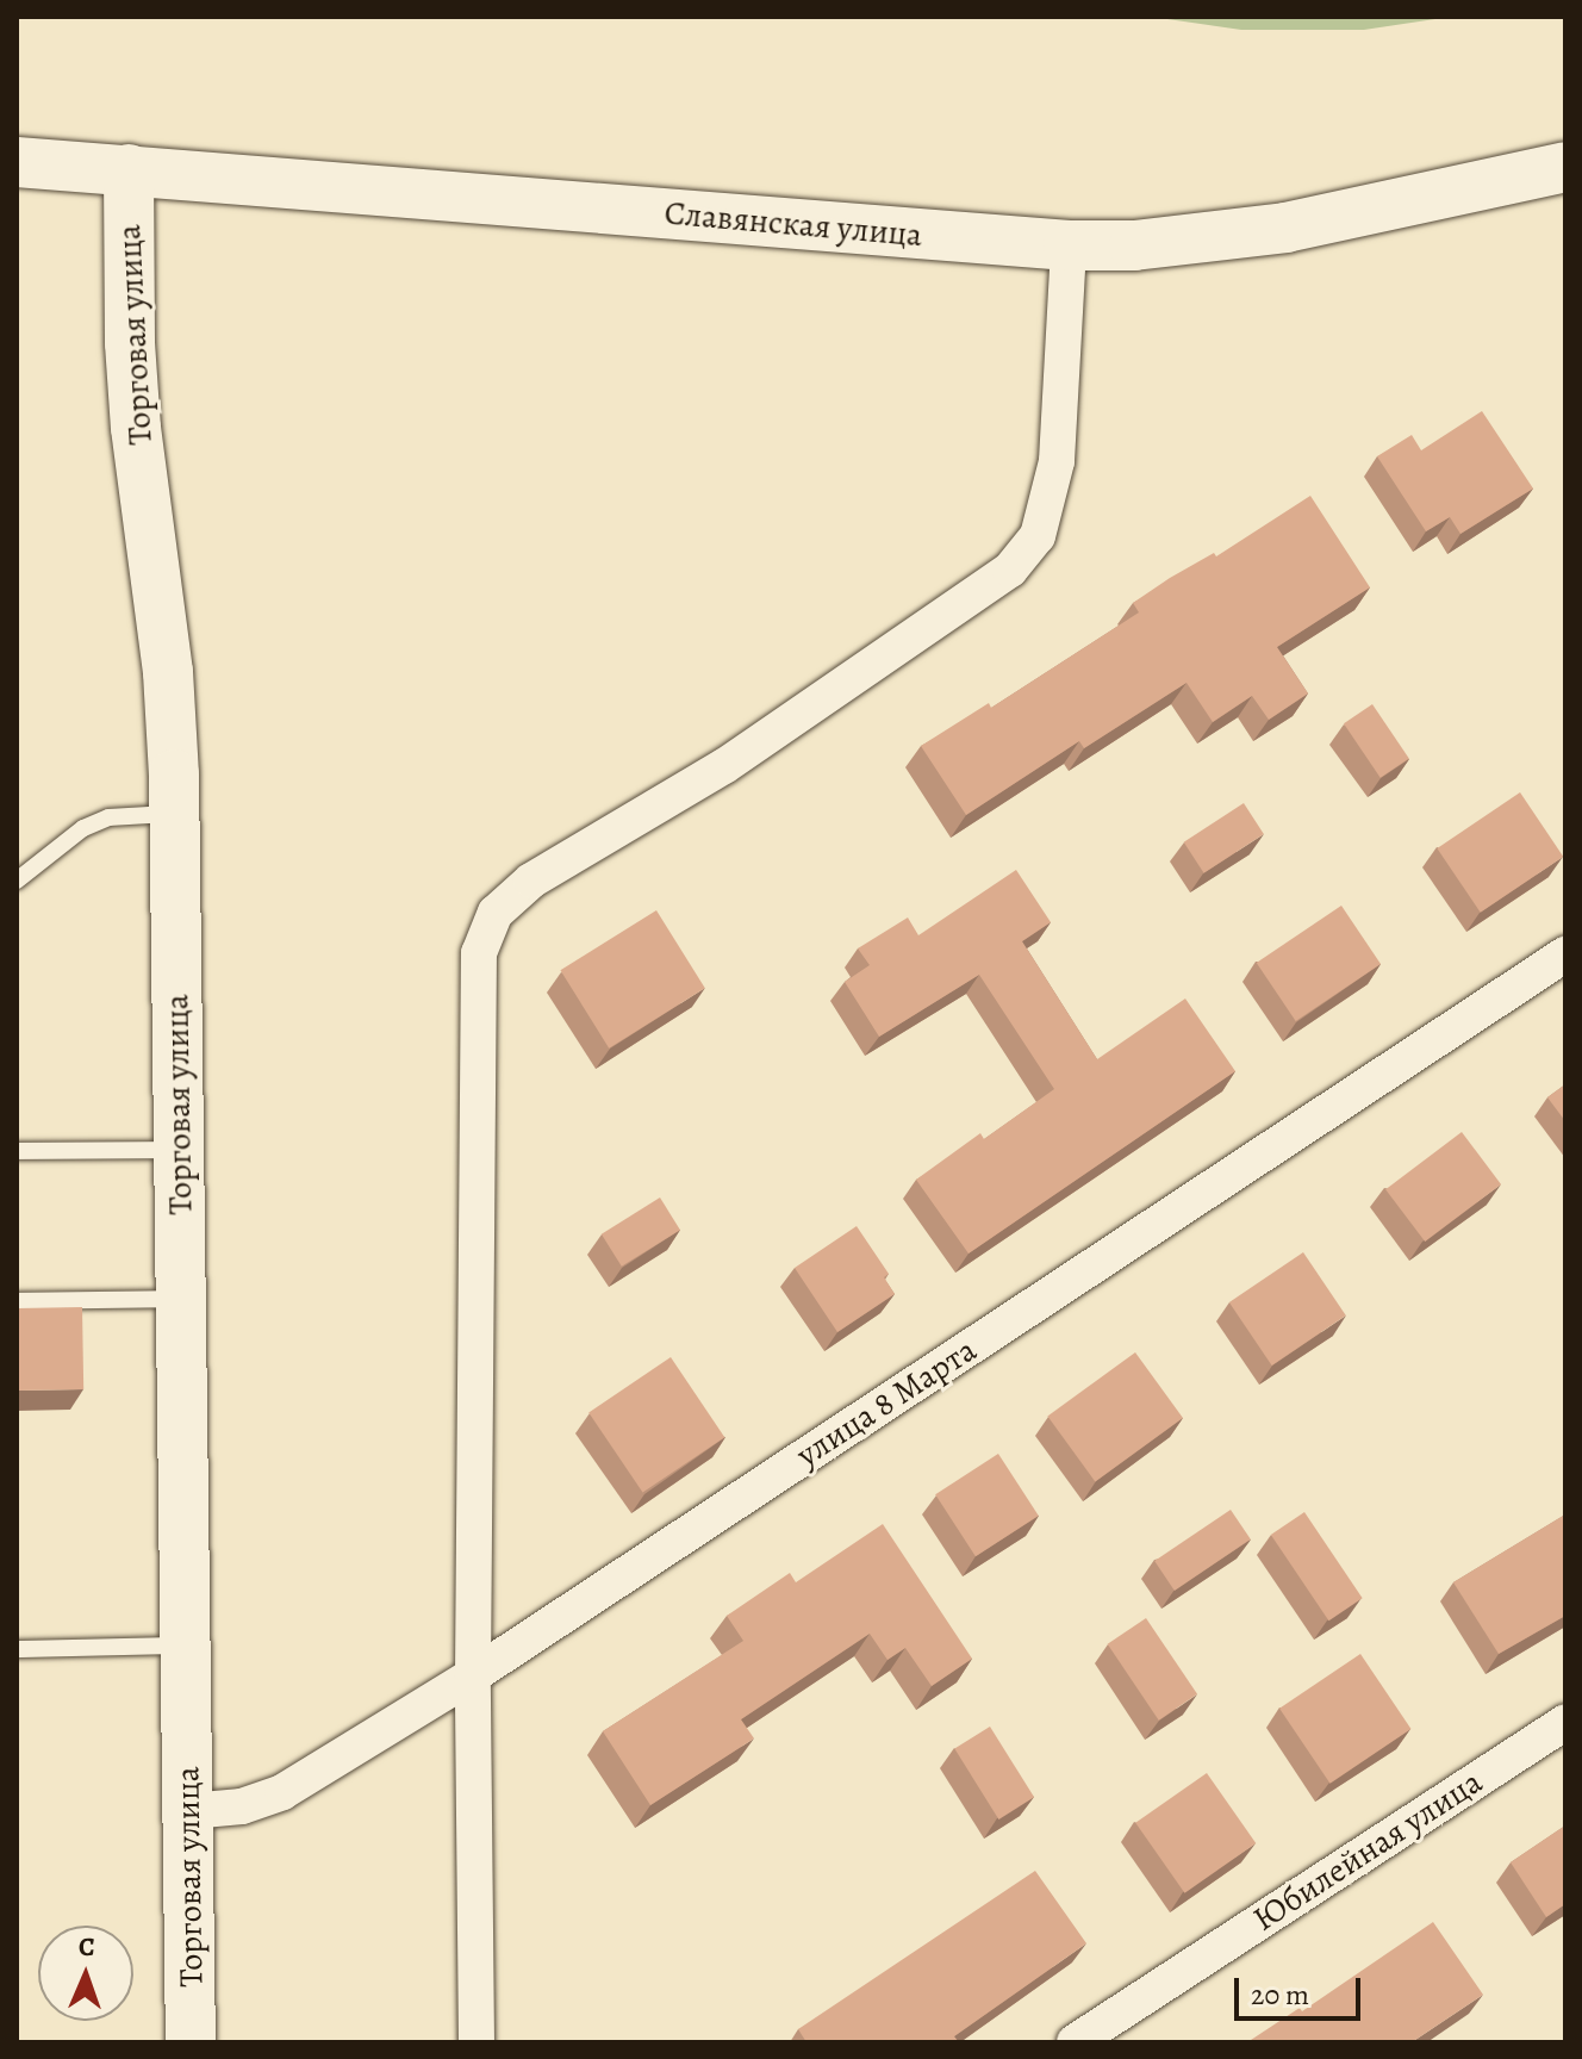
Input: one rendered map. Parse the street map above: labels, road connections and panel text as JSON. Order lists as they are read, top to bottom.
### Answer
{
  "streets": {
    "street": [
      "Славянская улица",
      "Торговая улица",
      "улица 8 Марта",
      "Юбилейная улица"
    ]
  },
  "crossings": [
    ["Славянская улица", "Торговая улица"],
    ["Торговая улица", "улица 8 Марта"]
  ],
  "scale_bar": "20 m",
  "north": "top"
}
